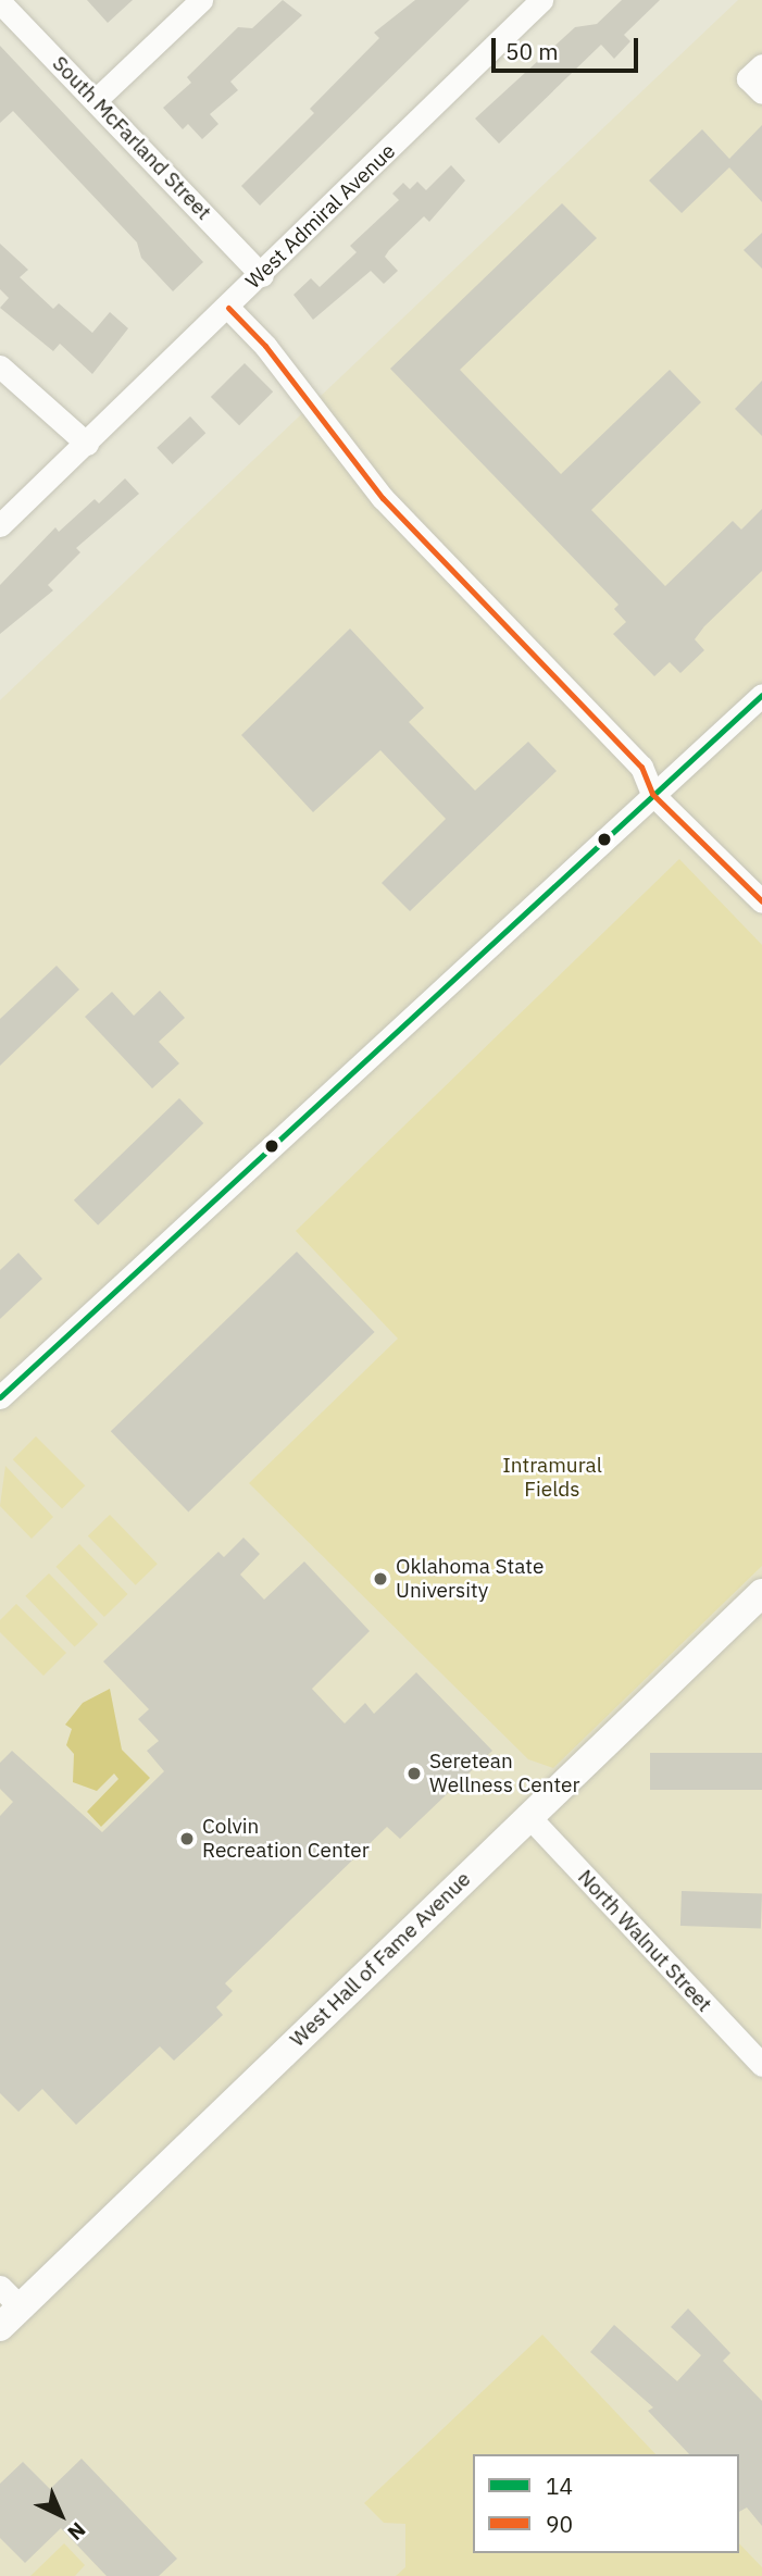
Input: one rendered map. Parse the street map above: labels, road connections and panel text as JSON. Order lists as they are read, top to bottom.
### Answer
{
  "streets": {
    "main road": ["West Hall of Fame Avenue"],
    "street": ["South McFarland Street", "West Admiral Avenue", "North Walnut Street"]
  },
  "crossings": [
    ["South McFarland Street", "West Admiral Avenue"],
    ["North Walnut Street", "West Hall of Fame Avenue"]
  ],
  "parks": ["Intramural Fields"],
  "places": ["Oklahoma State University", "Seretean Wellness Center", "Colvin Recreation Center"],
  "lines": ["transit line 90", "transit line 14"],
  "legend": ["14", "90"],
  "scale_bar": "50 m",
  "north": "bottom right"
}
